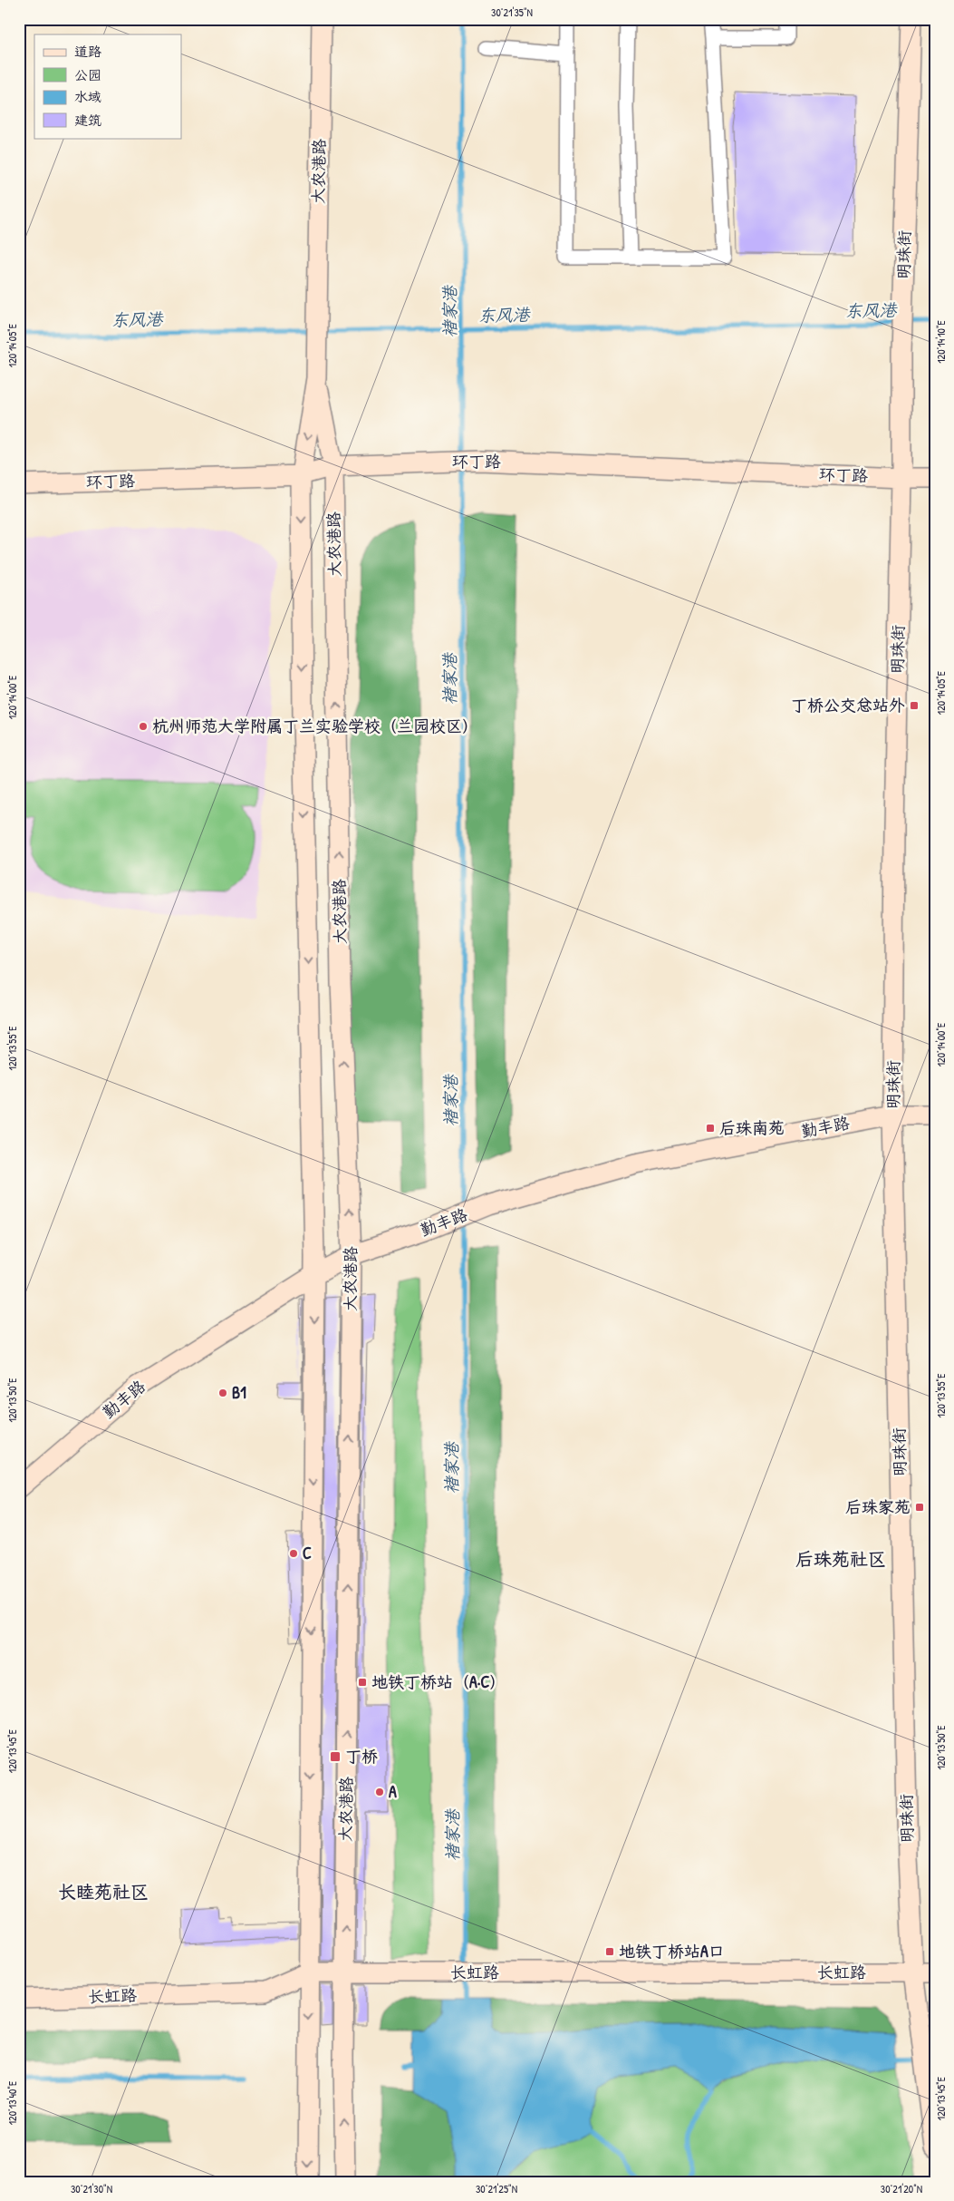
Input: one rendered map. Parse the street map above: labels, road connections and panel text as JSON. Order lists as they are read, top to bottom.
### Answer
{
  "streets": {
    "main road": [
      "大农港路",
      "明珠街",
      "环丁路",
      "勤丰路",
      "长虹路"
    ]
  },
  "crossings": [
    ["大农港路", "环丁路"],
    ["大农港路", "勤丰路"],
    ["大农港路", "长虹路"],
    ["明珠街", "环丁路"],
    ["明珠街", "勤丰路"],
    ["明珠街", "长虹路"]
  ],
  "districts": ["后珠苑社区", "长睦苑社区"],
  "water": ["东风港", "褚家港"],
  "places": {
    "transit": [
      "丁桥公交总站外",
      "后珠南苑",
      "后珠家苑",
      "地铁丁桥站（A·C）",
      "丁桥",
      "地铁丁桥站A口"
    ],
    "other": [
      "杭州师范大学附属丁兰实验学校（兰园校区）",
      "B1",
      "C",
      "A"
    ]
  },
  "legend": [
    "道路",
    "公园",
    "水域",
    "建筑"
  ],
  "coordinates": [
    "30°21'35\"N",
    "120°14'10\"E",
    "120°14'05\"E",
    "120°14'00\"E",
    "120°13'55\"E",
    "120°13'50\"E",
    "120°13'45\"E",
    "120°13'40\"E",
    "30°21'30\"N",
    "30°21'25\"N",
    "30°21'20\"N"
  ]
}
